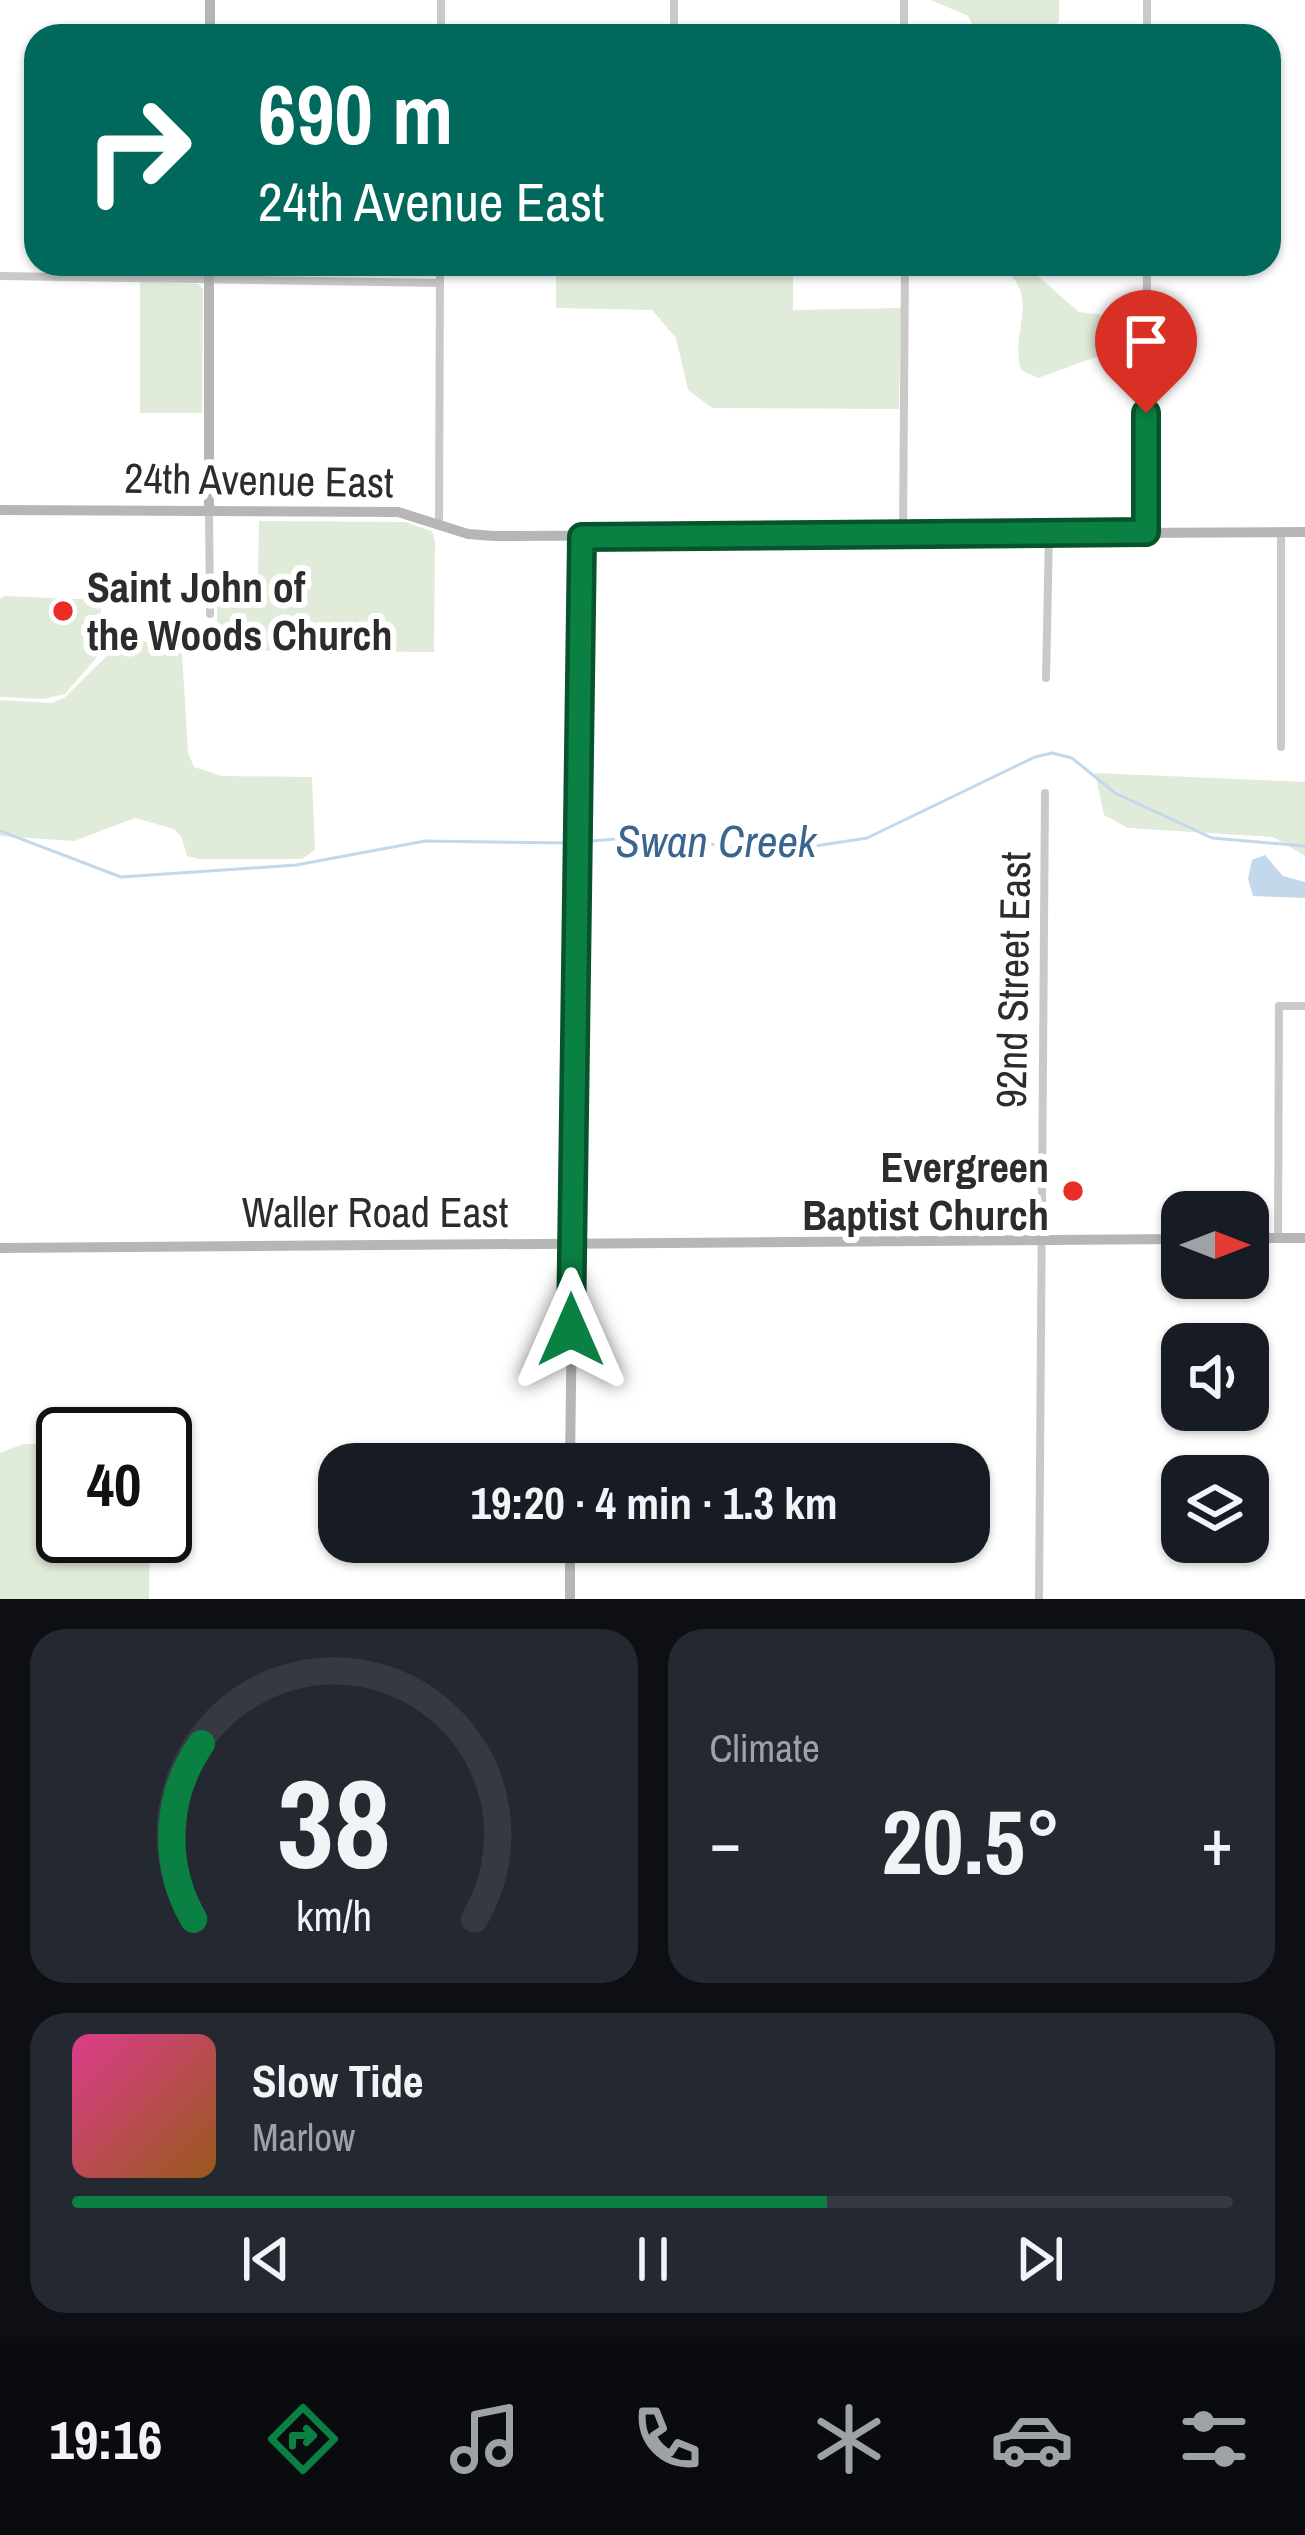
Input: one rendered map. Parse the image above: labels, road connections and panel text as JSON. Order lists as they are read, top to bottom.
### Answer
{
  "streets": {
    "street": ["24th Avenue East", "92nd Street East", "Waller Road East"]
  },
  "crossings": [
    ["92nd Street East", "Waller Road East"]
  ],
  "water": ["Swan Creek"],
  "places": ["Saint John of the Woods Church", "Evergreen Baptist Church"],
  "north": "right",
  "page": {
    "turn": ["690 m", "24th Avenue East"],
    "limit": "40",
    "trip": "19:20 · 4 min · 1.3 km",
    "tile": "Climate",
    "heat": ["−", "20.5°", "+"],
    "song": ["Slow Tide", "Marlow"],
    "tabs": "19:16",
    "gauge": ["38", "km/h"]
  }
}
